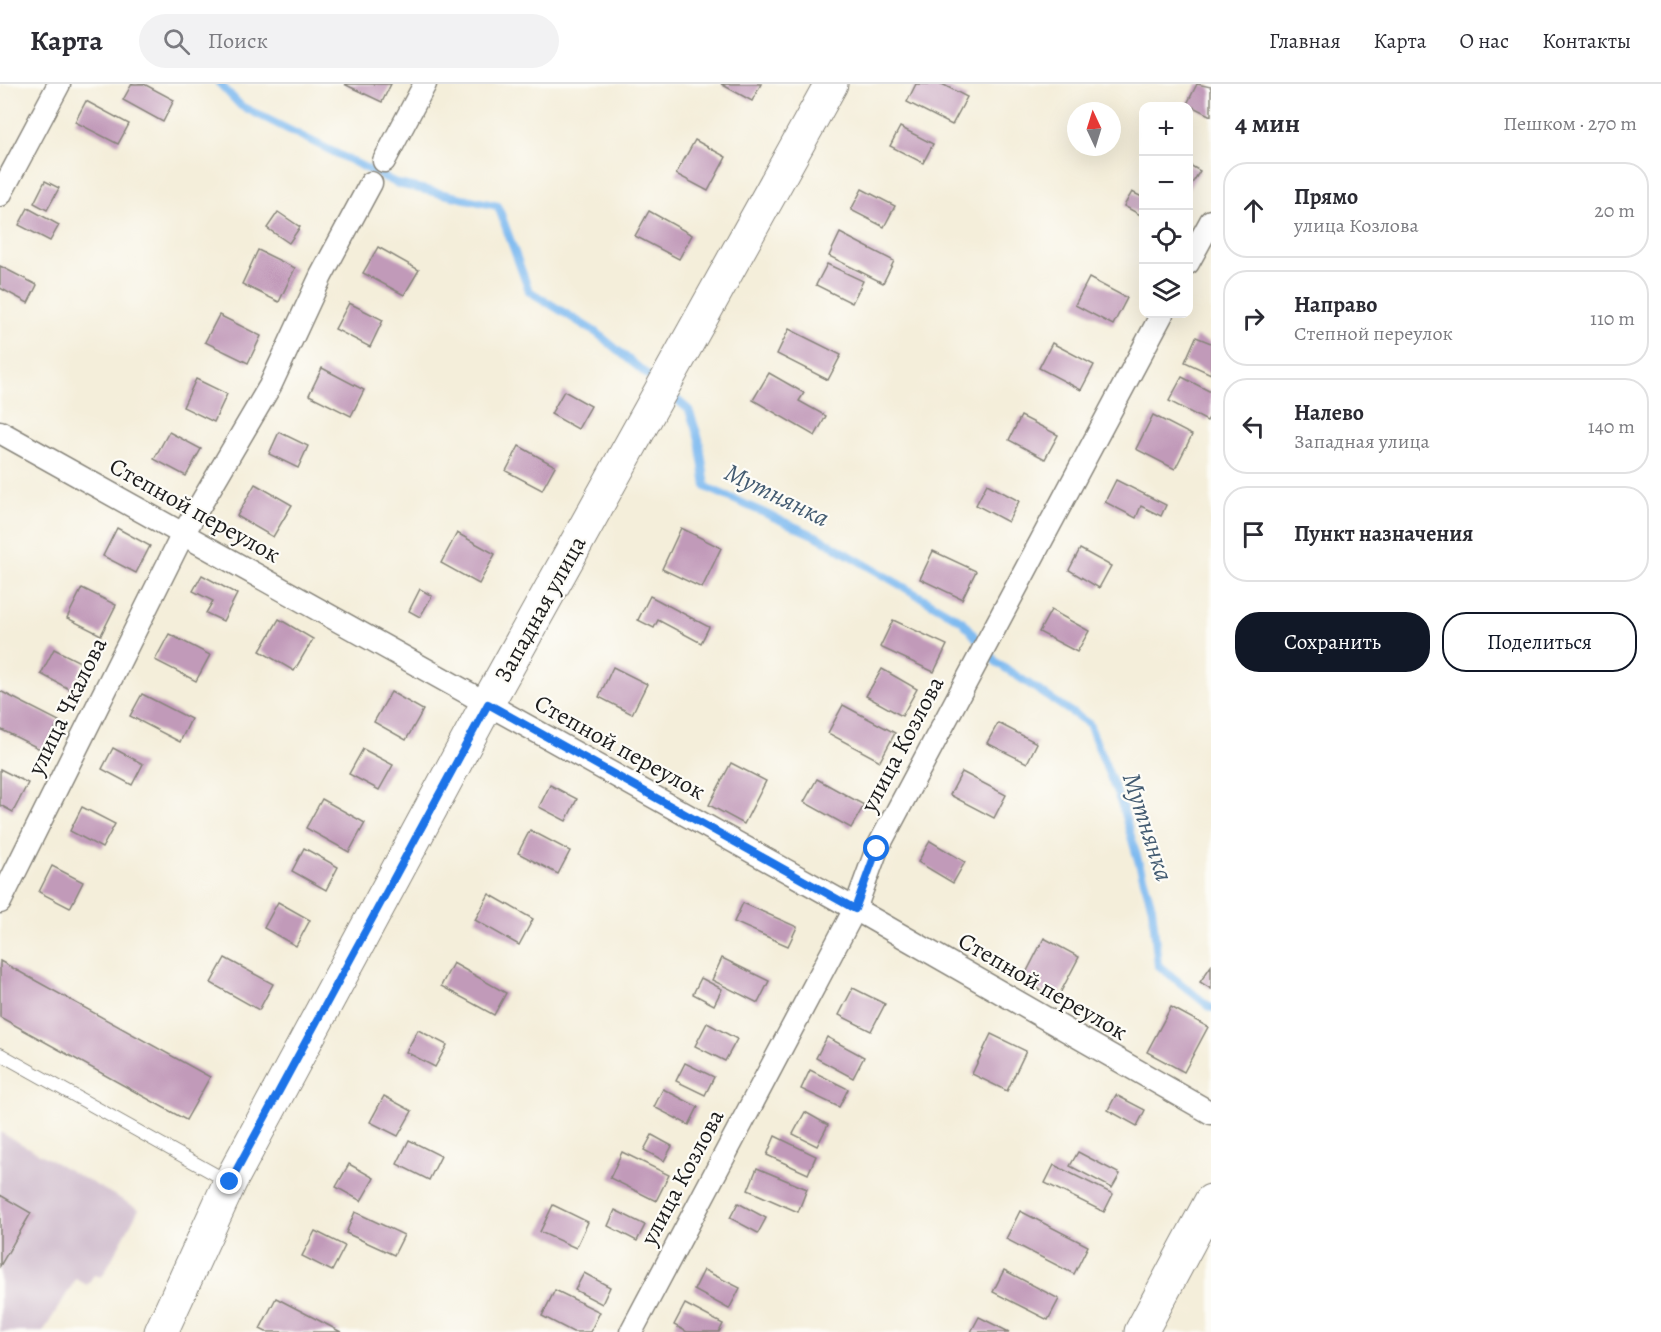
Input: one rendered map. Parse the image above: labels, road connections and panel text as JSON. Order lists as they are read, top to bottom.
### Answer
{
  "streets": {
    "street": [
      "Степной переулок",
      "Западная улица",
      "улица Чкалова",
      "улица Козлова"
    ]
  },
  "crossings": [
    ["Степной переулок", "Западная улица"],
    ["Степной переулок", "улица Чкалова"],
    ["Степной переулок", "улица Козлова"]
  ],
  "water": ["Мутнянка"],
  "north": "top",
  "page": {
    "header": "Карта",
    "search": "Поиск",
    "nav": [
      "Главная",
      "Карта",
      "О нас",
      "Контакты"
    ],
    "heading": ["4 мин", "Пешком · 270 m"],
    "map_buttons": ["+", "−"],
    "list": [
      ["Прямо", "улица Козлова", "20 m"],
      ["Направо", "Степной переулок", "110 m"],
      ["Налево", "Западная улица", "140 m"],
      "Пункт назначения"
    ],
    "buttons": ["Сохранить", "Поделиться"]
  }
}
